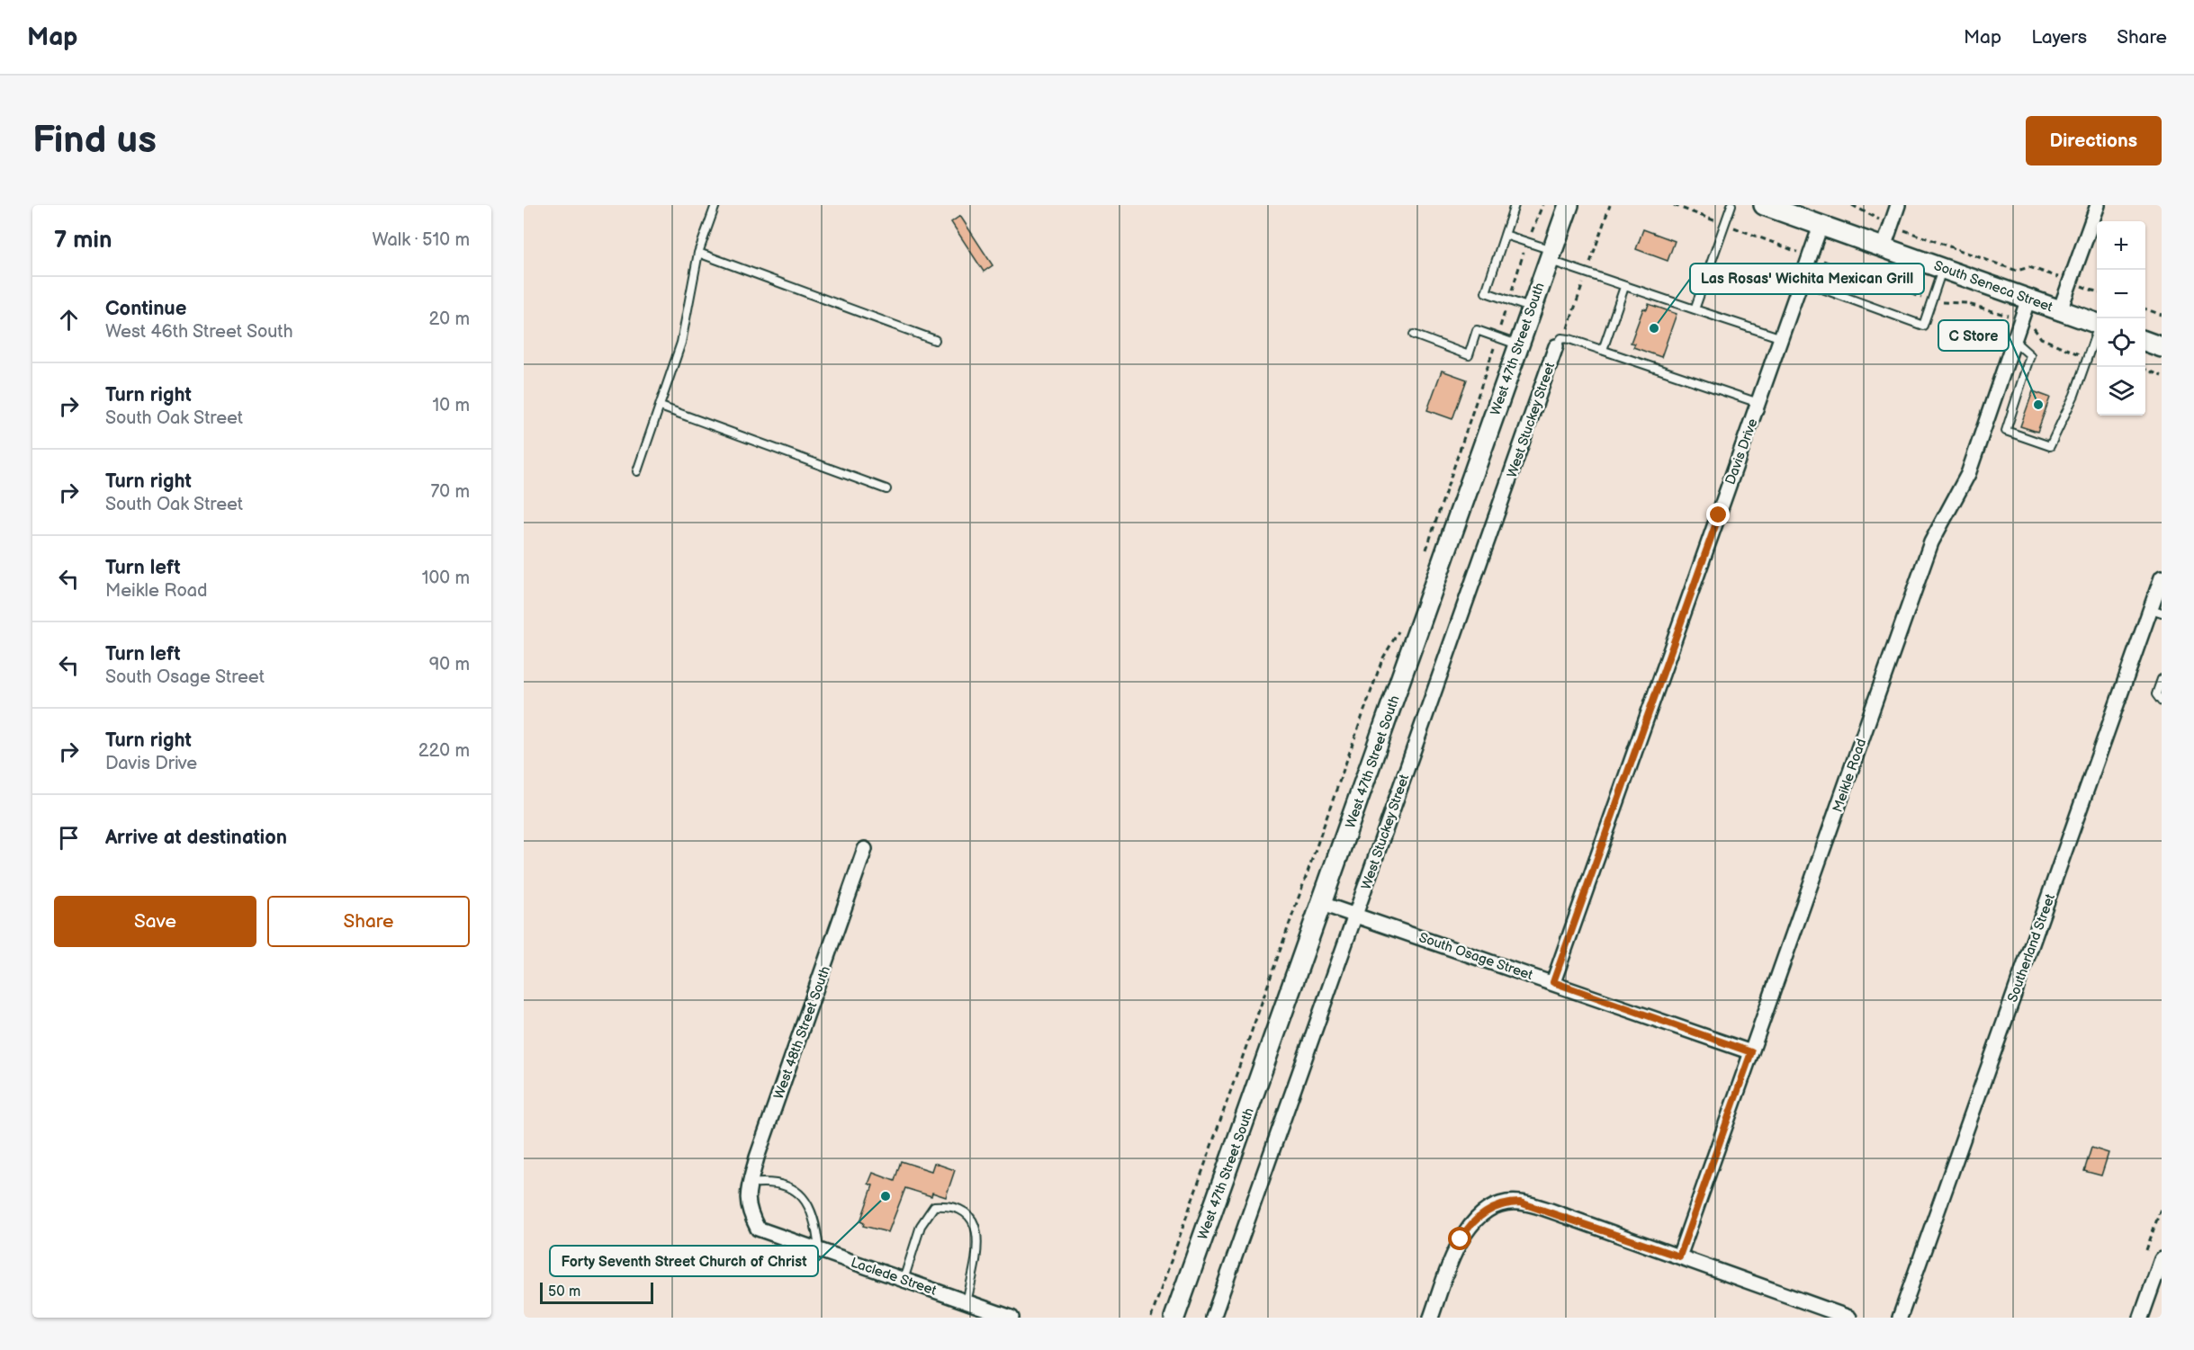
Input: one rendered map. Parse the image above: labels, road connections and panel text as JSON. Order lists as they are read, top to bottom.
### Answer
{
  "streets": {
    "street": [
      "South Seneca Street",
      "West 47th Street South",
      "West Stuckey Street",
      "Davis Drive",
      "Meikle Road",
      "Southerland Street",
      "South Osage Street",
      "West 48th Street South",
      "Laclede Street"
    ]
  },
  "crossings": [
    ["South Seneca Street", "Davis Drive"],
    ["South Seneca Street", "Meikle Road"],
    ["West 47th Street South", "South Osage Street"],
    ["West Stuckey Street", "South Osage Street"],
    ["Davis Drive", "South Osage Street"],
    ["Meikle Road", "South Osage Street"],
    ["West 48th Street South", "Laclede Street"]
  ],
  "places": ["Las Rosas' Wichita Mexican Grill", "C Store", "Forty Seventh Street Church of Christ"],
  "scale_bar": "50 m",
  "page": {
    "header": "Map",
    "nav": ["Map", "Layers", "Share"],
    "buttons": [
      "Directions",
      ["Save", "Share"]
    ],
    "title": "Find us",
    "heading": ["7 min", "Walk · 510 m"],
    "map_buttons": ["+", "−"],
    "list": [
      ["Continue", "West 46th Street South", "20 m"],
      ["Turn right", "South Oak Street", "10 m"],
      ["Turn right", "South Oak Street", "70 m"],
      ["Turn left", "Meikle Road", "100 m"],
      ["Turn left", "South Osage Street", "90 m"],
      ["Turn right", "Davis Drive", "220 m"],
      "Arrive at destination"
    ],
    "scale": "50 m"
  }
}
